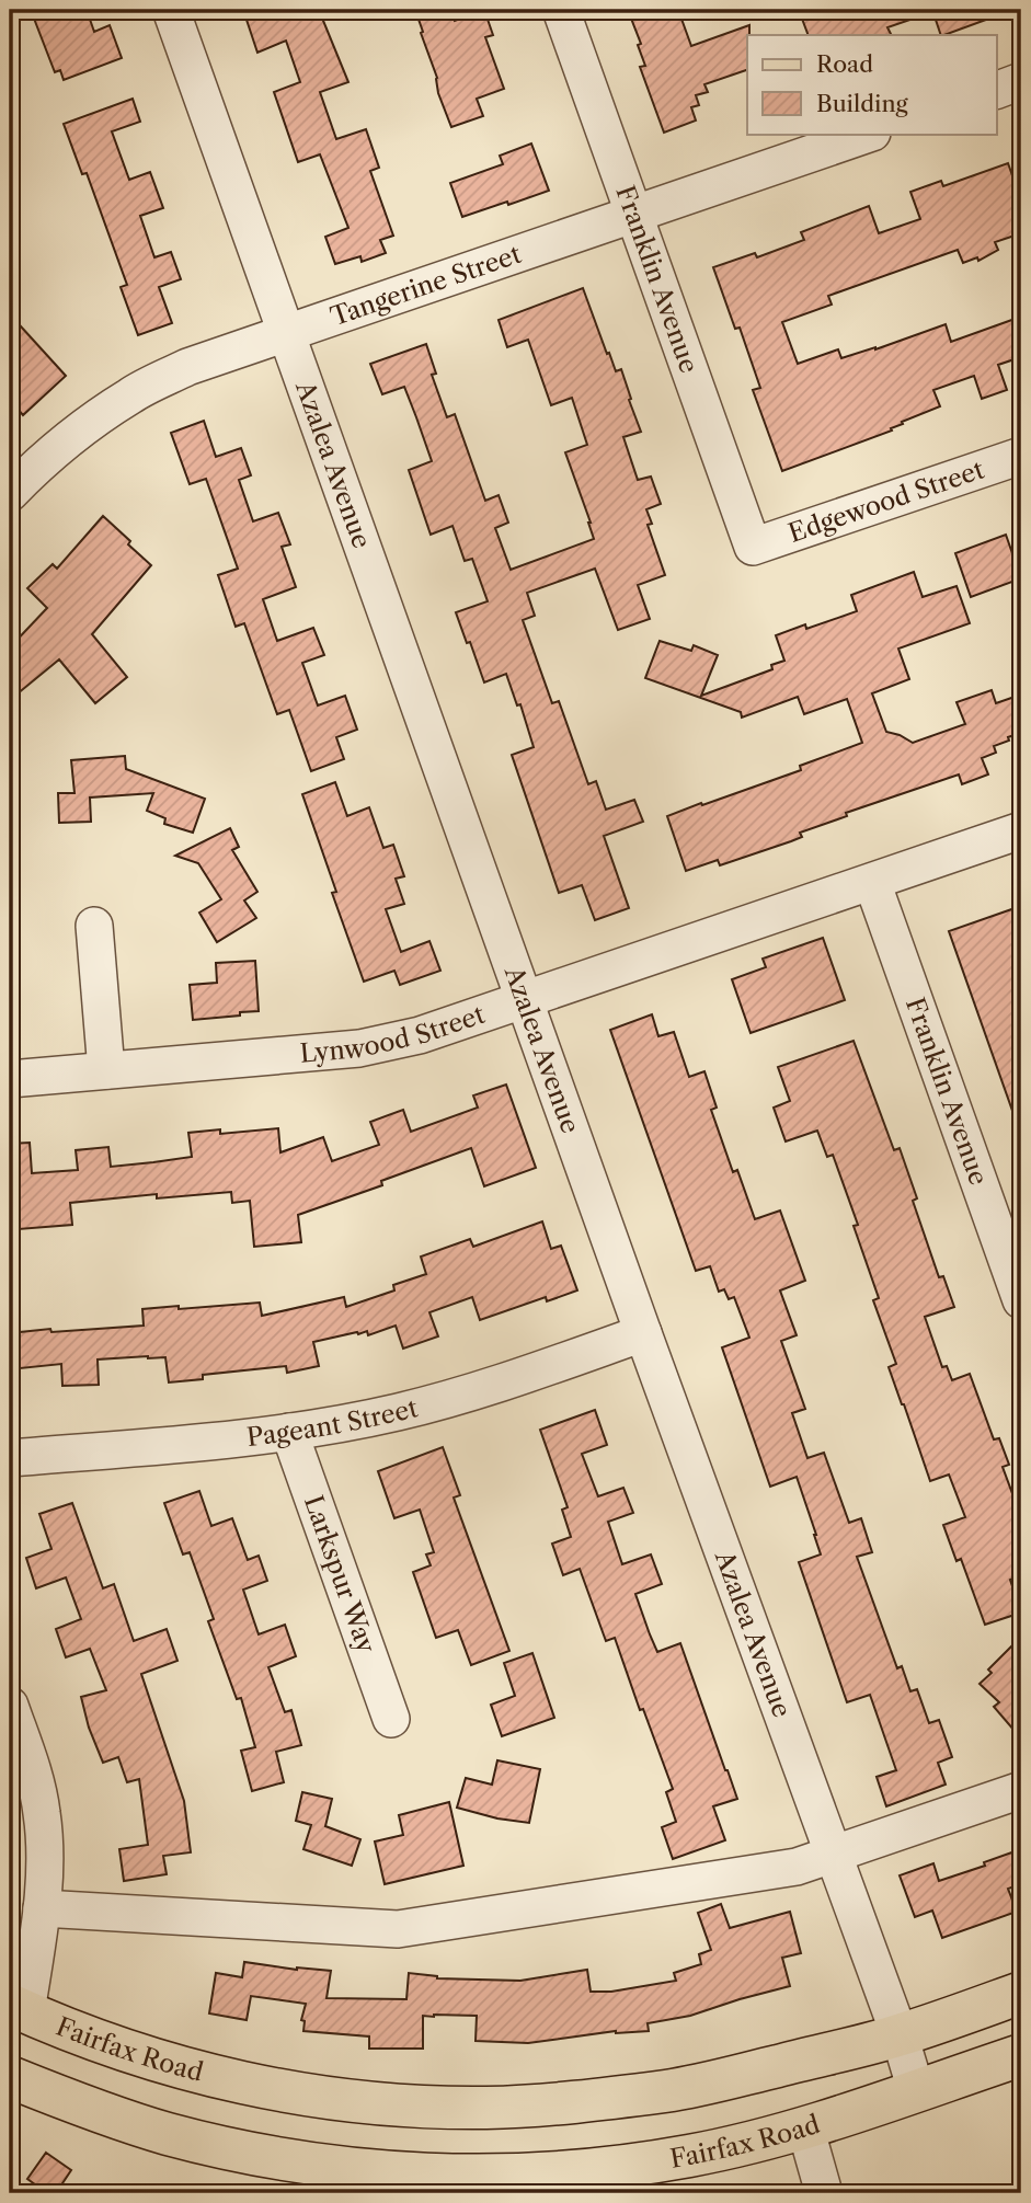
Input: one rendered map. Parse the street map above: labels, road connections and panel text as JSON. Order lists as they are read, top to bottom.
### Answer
{
  "streets": {
    "main road": ["Fairfax Road"],
    "street": [
      "Franklin Avenue",
      "Tangerine Street",
      "Azalea Avenue",
      "Edgewood Street",
      "Lynwood Street",
      "Pageant Street",
      "Larkspur Way"
    ]
  },
  "crossings": [
    ["Franklin Avenue", "Tangerine Street"],
    ["Franklin Avenue", "Edgewood Street"],
    ["Franklin Avenue", "Lynwood Street"],
    ["Tangerine Street", "Azalea Avenue"],
    ["Azalea Avenue", "Lynwood Street"],
    ["Azalea Avenue", "Pageant Street"],
    ["Azalea Avenue", "Fairfax Road"],
    ["Pageant Street", "Larkspur Way"]
  ],
  "legend": ["Road", "Building"]
}
